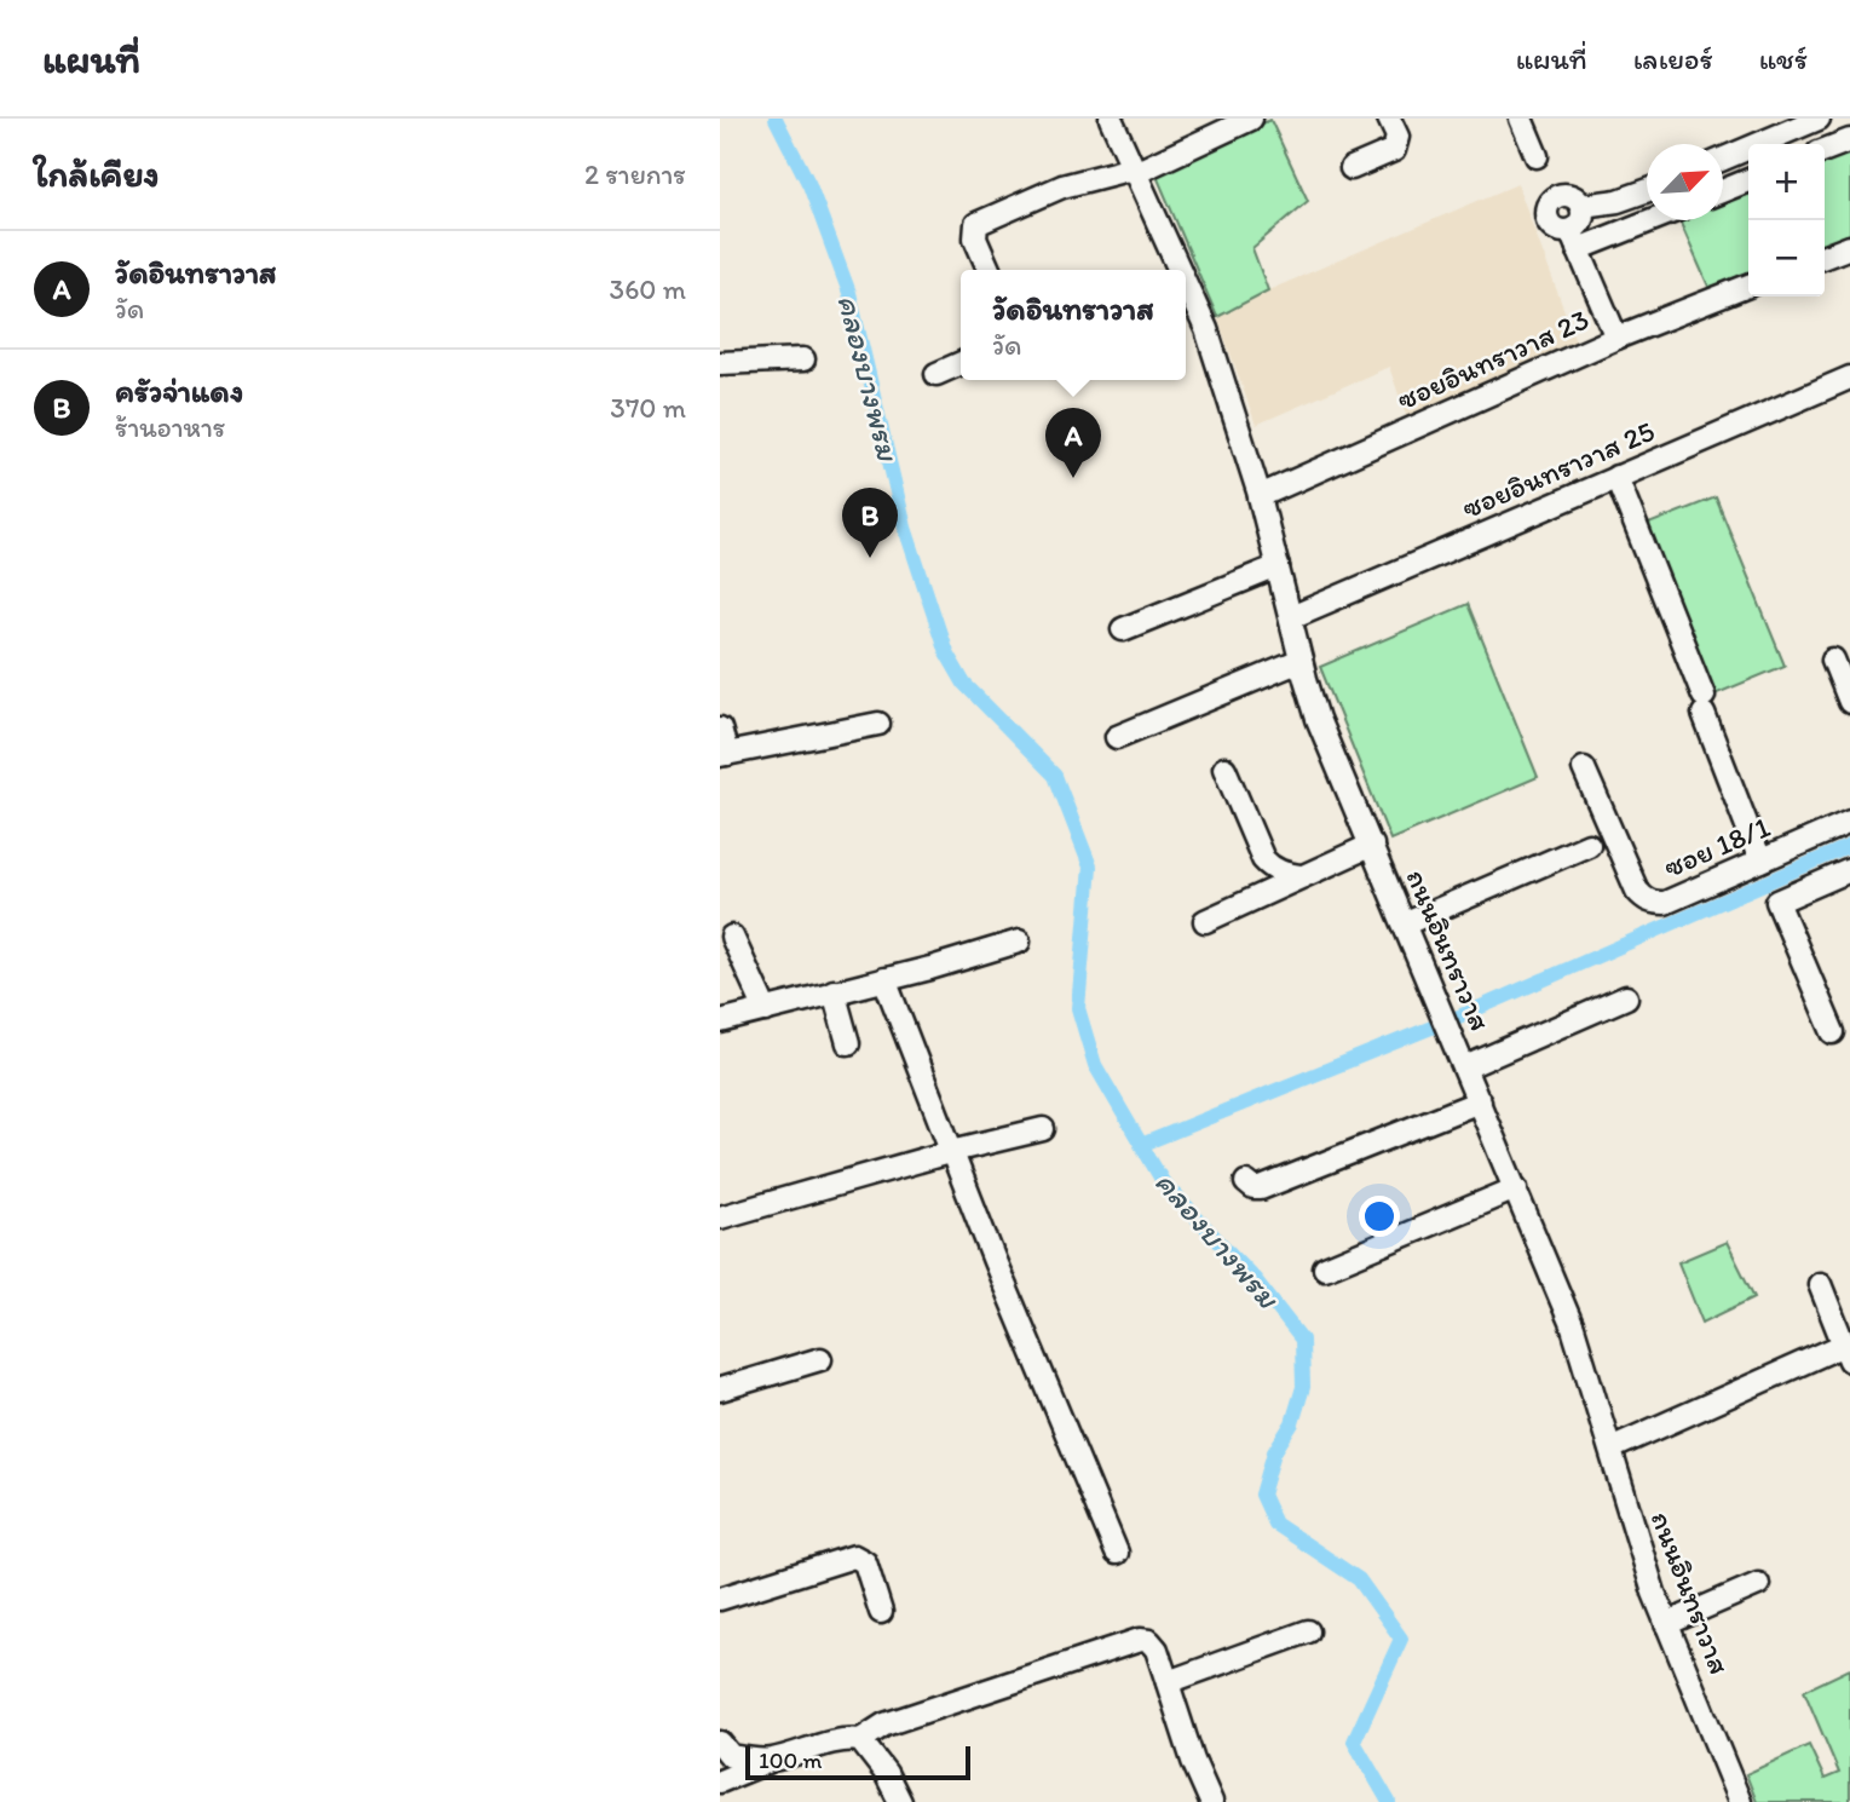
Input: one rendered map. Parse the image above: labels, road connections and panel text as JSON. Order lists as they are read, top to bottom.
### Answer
{
  "streets": {
    "street": [
      "ซอยอินทราวาส 23",
      "ซอยอินทราวาส 25",
      "ซอย 18/1",
      "ถนนอินทราวาส"
    ]
  },
  "crossings": [
    ["ซอยอินทราวาส 23", "ถนนอินทราวาส"],
    ["ซอยอินทราวาส 25", "ถนนอินทราวาส"]
  ],
  "water": ["คลองบางพรม"],
  "scale_bar": "100 m",
  "north": "top right",
  "page": {
    "header": "แผนที่",
    "nav": ["แผนที่", "เลเยอร์", "แชร์"],
    "heading": ["ใกล้เคียง", "2 รายการ"],
    "map_buttons": ["+", "−"],
    "list": [
      {
        "mark": "A",
        "name": "วัดอินทราวาส",
        "note": "วัด",
        "value": "360 m"
      },
      {
        "mark": "B",
        "name": "ครัวจ่าแดง",
        "note": "ร้านอาหาร",
        "value": "370 m"
      }
    ],
    "popup": ["วัดอินทราวาส", "วัด"],
    "pins": ["A", "B"],
    "scale": "100 m"
  }
}
